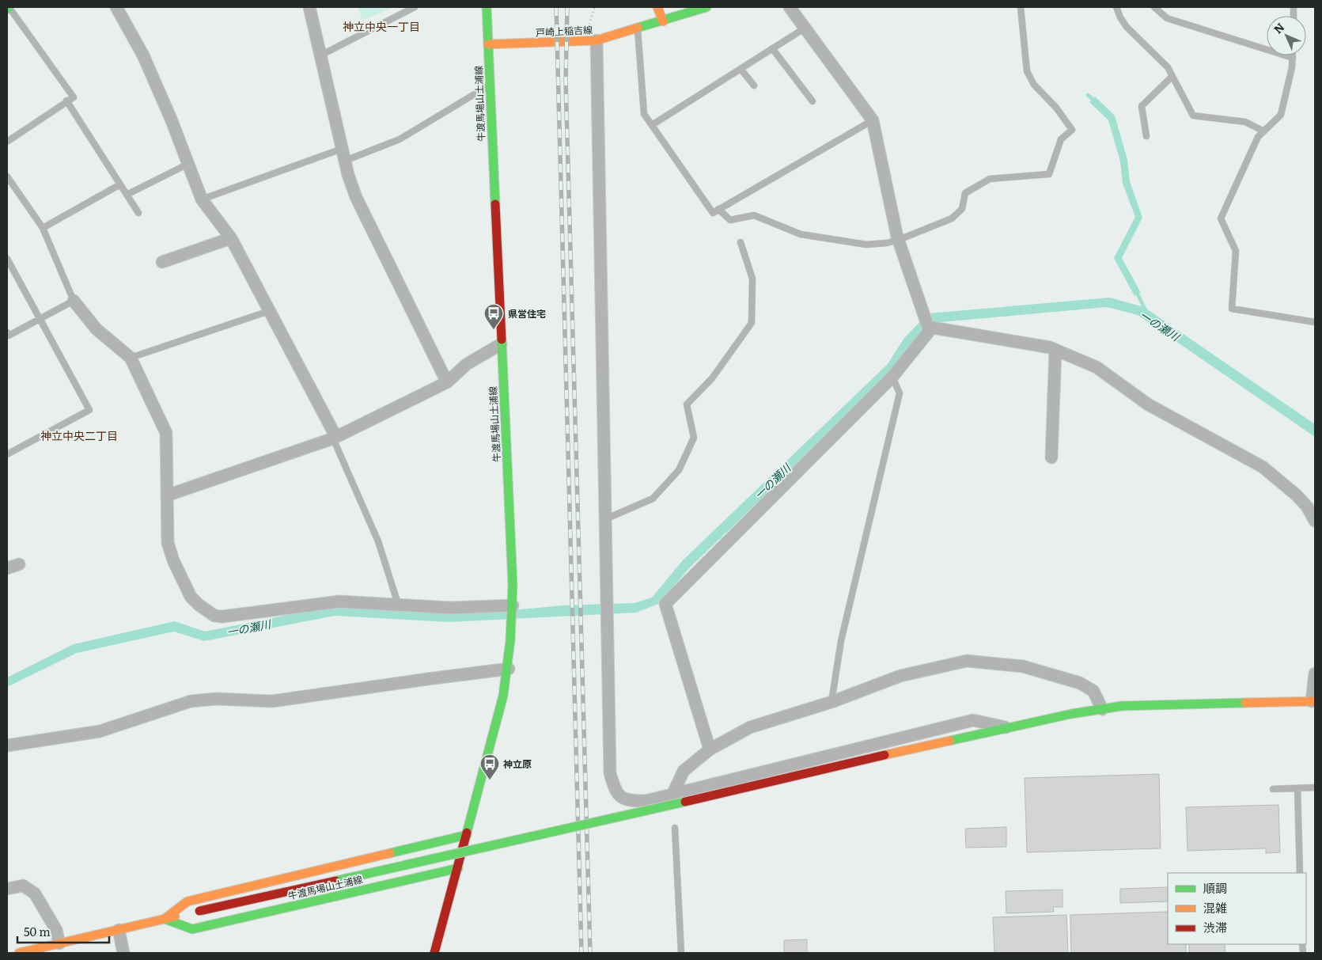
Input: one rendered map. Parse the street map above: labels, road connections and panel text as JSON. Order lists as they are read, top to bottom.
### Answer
{
  "streets": {
    "main road": ["戸崎上稲吉線", "牛渡馬場山土浦線"]
  },
  "crossings": [
    ["戸崎上稲吉線", "牛渡馬場山土浦線"]
  ],
  "districts": ["神立中央一丁目", "神立中央二丁目"],
  "water": ["一の瀬川"],
  "places": {
    "bus stop": ["県営住宅", "神立原"]
  },
  "legend": ["順調", "混雑", "渋滞"],
  "scale_bar": "50 m",
  "north": "top left"
}
